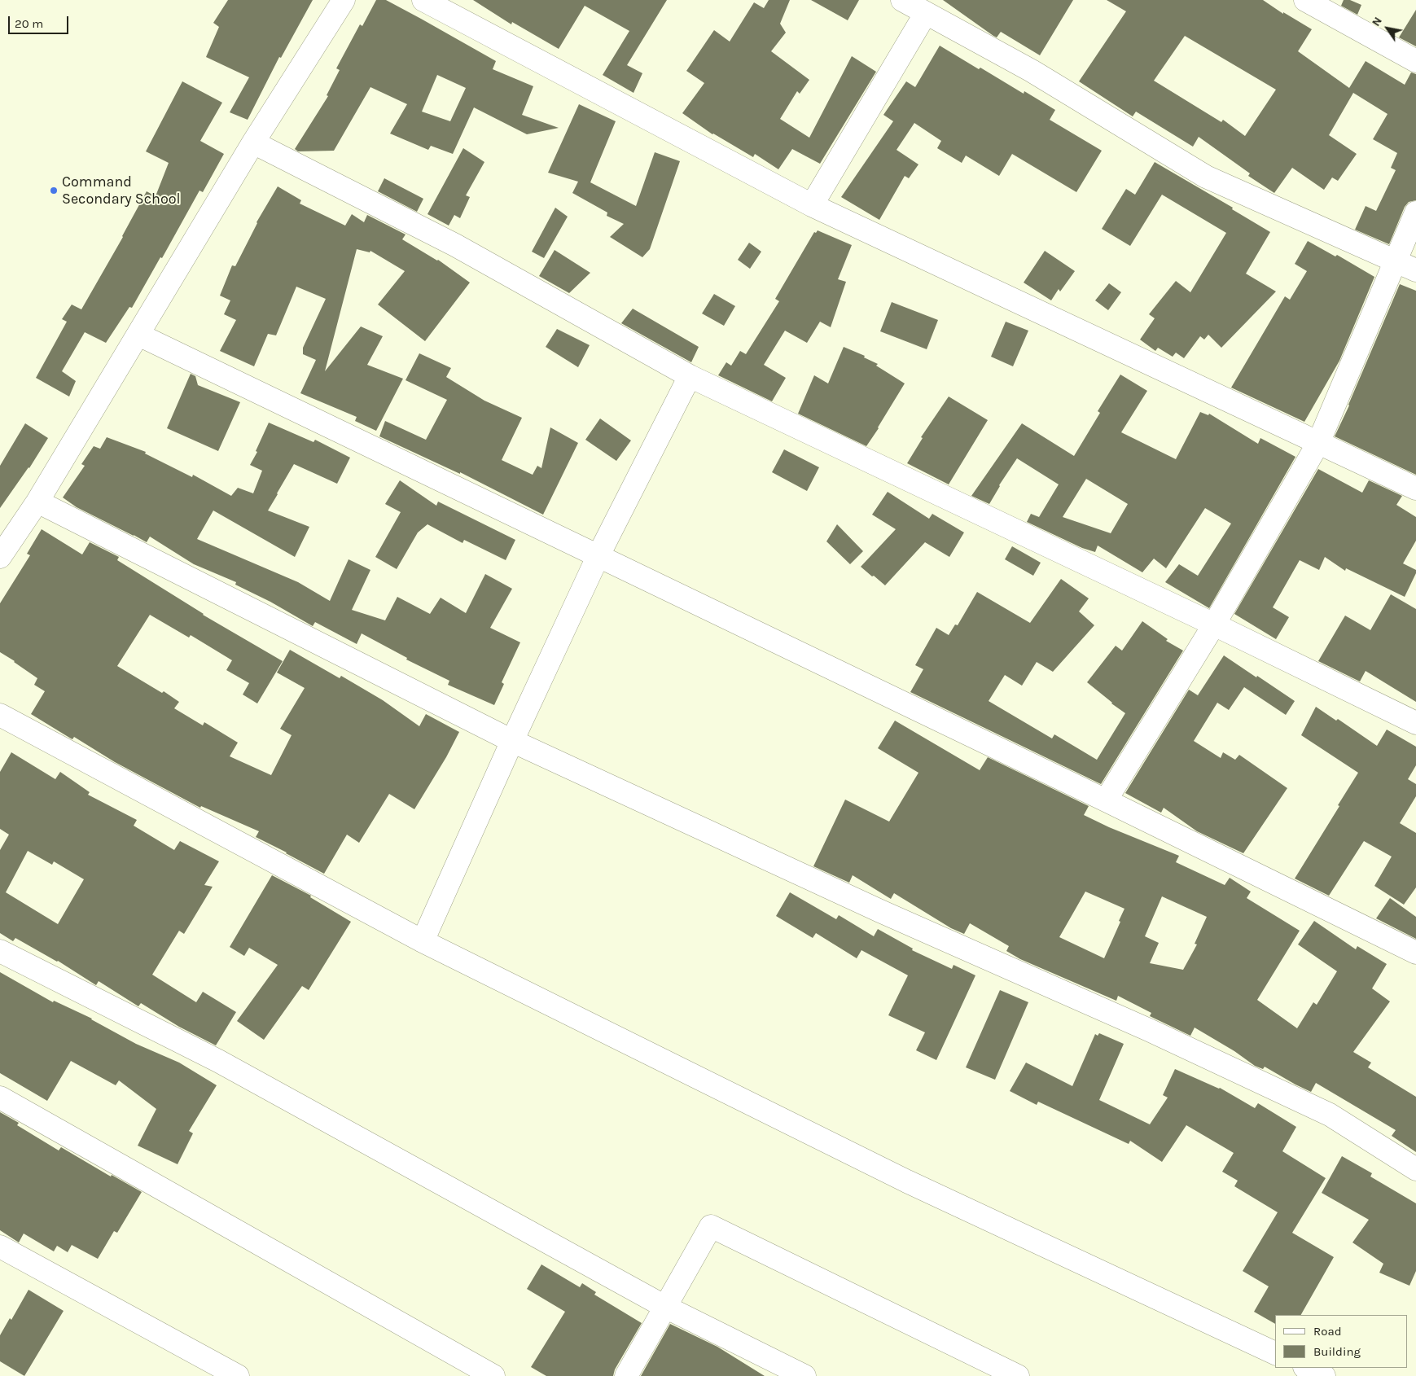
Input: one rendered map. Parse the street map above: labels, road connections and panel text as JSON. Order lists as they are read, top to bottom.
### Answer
{
  "places": ["Command Secondary School"],
  "legend": ["Road", "Building"],
  "scale_bar": "20 m",
  "north": "top left"
}
